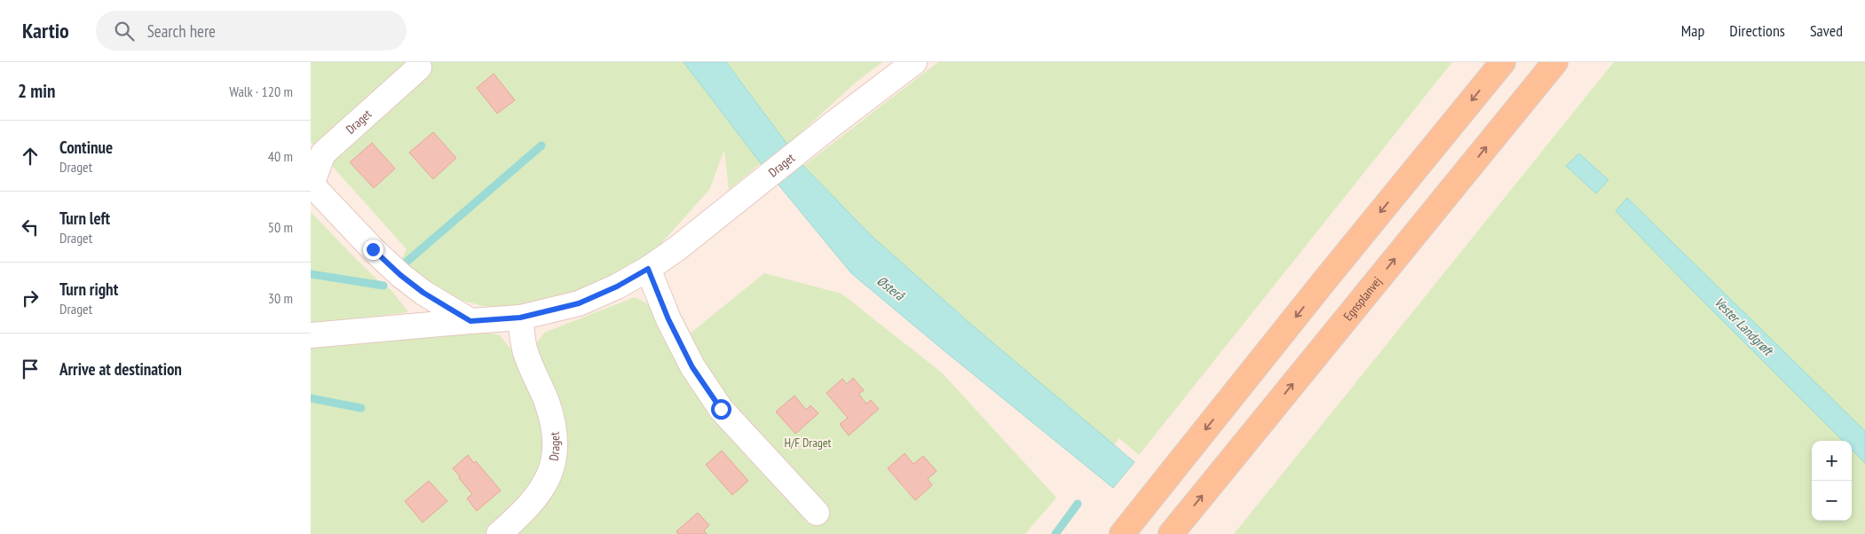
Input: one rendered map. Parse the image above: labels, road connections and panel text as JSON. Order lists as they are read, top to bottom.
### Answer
{
  "streets": {
    "main road": ["Egnsplanvej"],
    "street": ["Draget"]
  },
  "water": ["Østerå", "Vester Landgrøft"],
  "parks": ["H/F Draget"],
  "page": {
    "header": "Kartio",
    "search": "Search here",
    "nav": ["Map", "Directions", "Saved"],
    "heading": ["2 min", "Walk · 120 m"],
    "list": [
      ["Continue", "Draget", "40 m"],
      ["Turn left", "Draget", "50 m"],
      ["Turn right", "Draget", "30 m"],
      "Arrive at destination"
    ],
    "map_buttons": ["+", "−"]
  }
}
